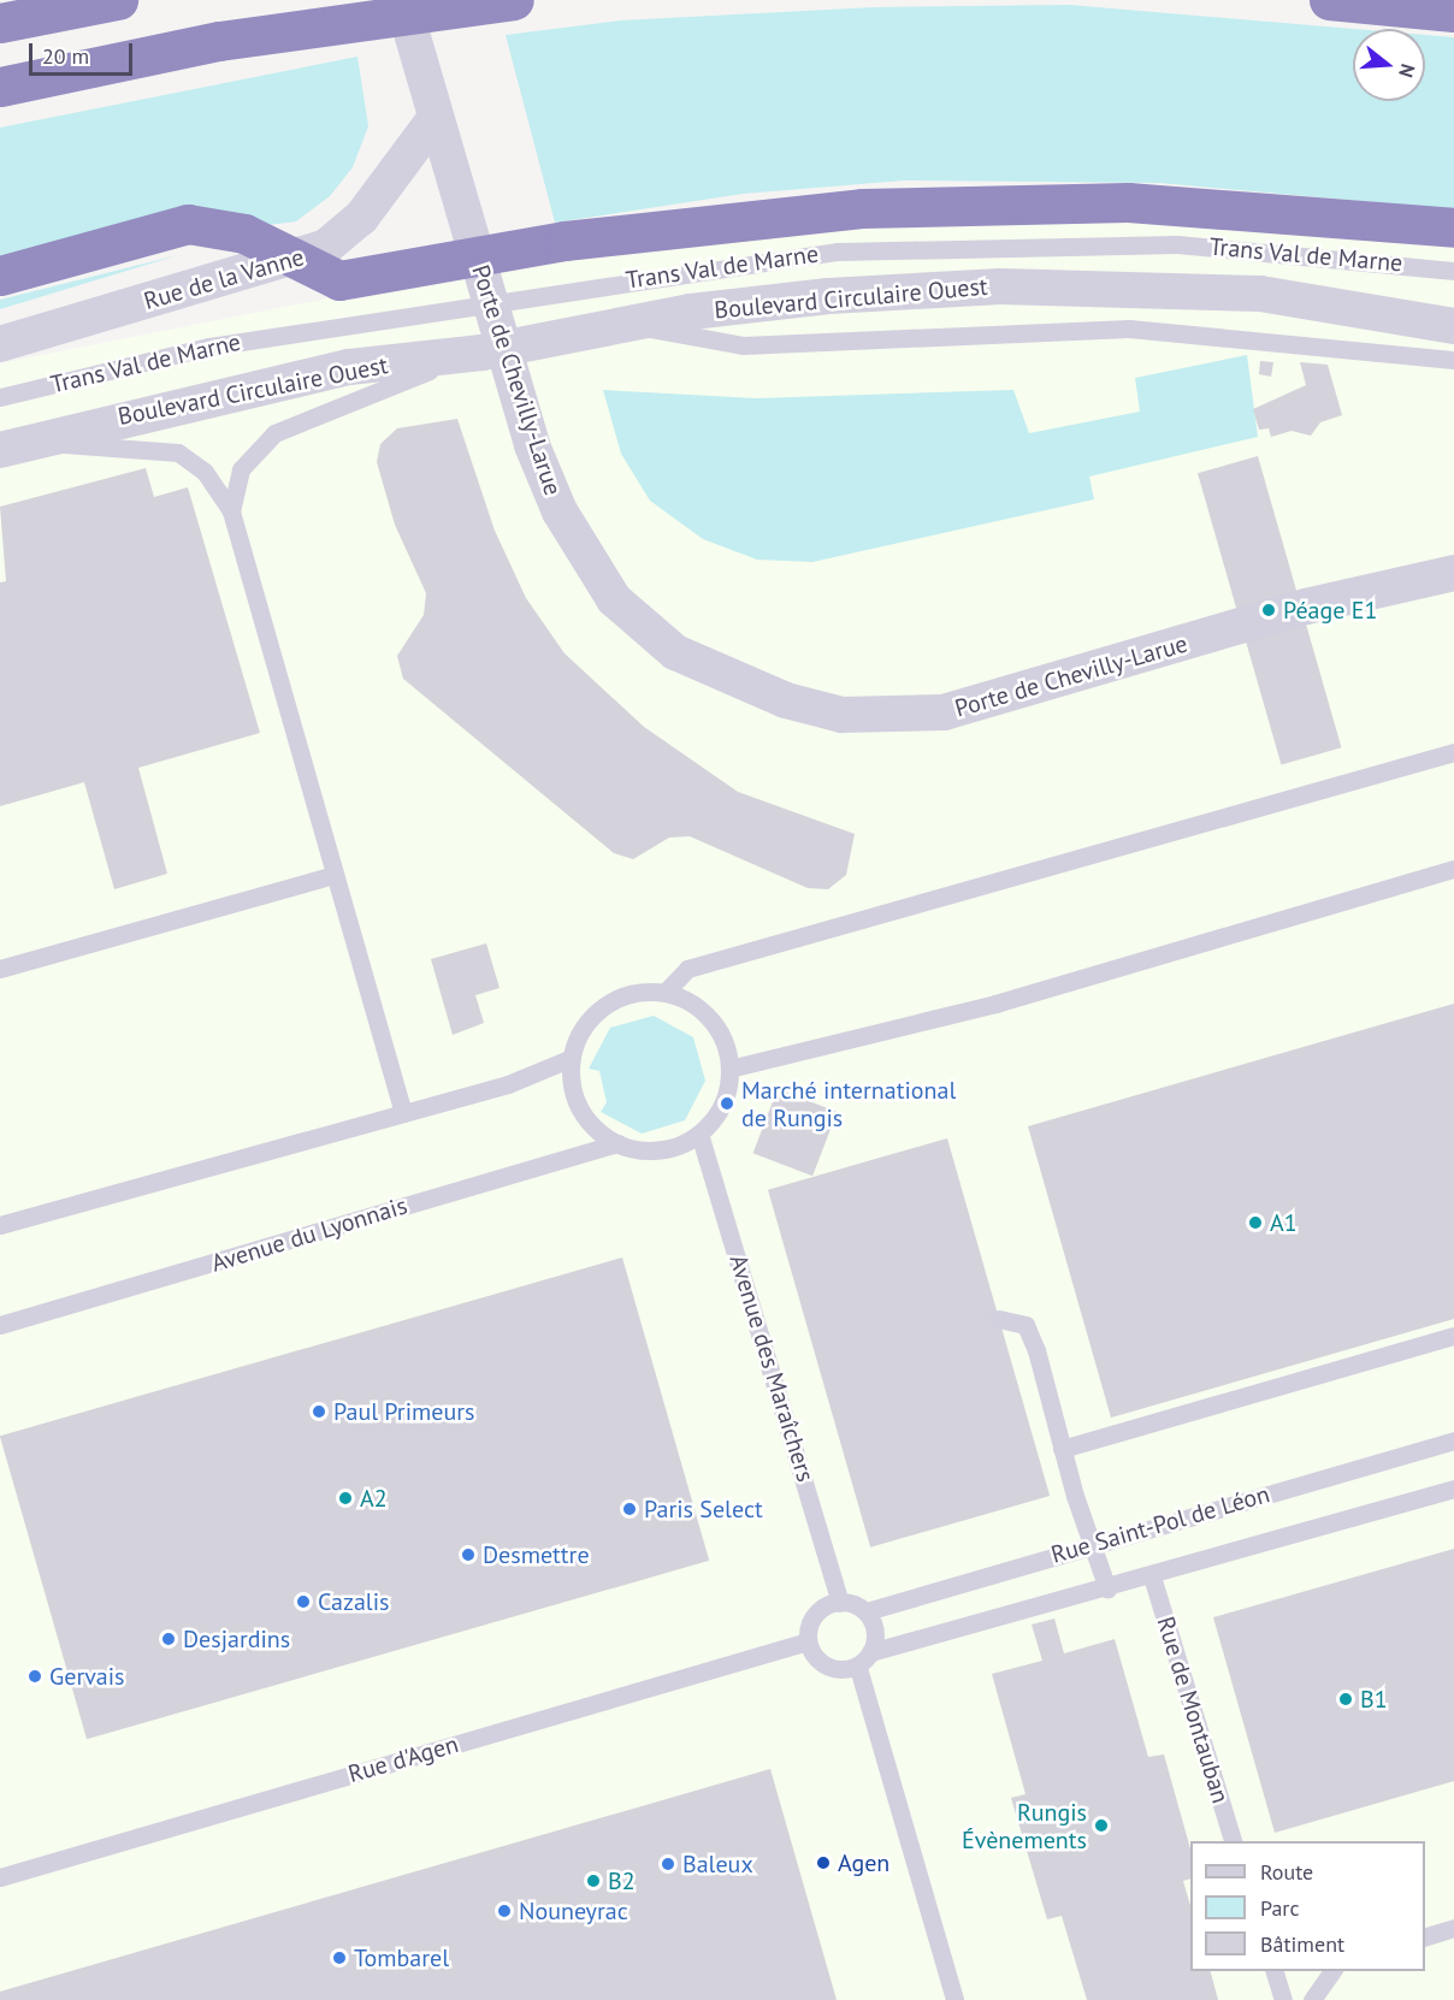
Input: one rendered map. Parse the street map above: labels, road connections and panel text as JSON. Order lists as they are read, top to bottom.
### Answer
{
  "streets": {
    "street": ["Rue de la Vanne", "Boulevard Circulaire Ouest", "Porte de Chevilly-Larue"],
    "lane": [
      "Trans Val de Marne",
      "Avenue du Lyonnais",
      "Avenue des Maraîchers",
      "Rue Saint-Pol de Léon",
      "Rue de Montauban",
      "Rue d'Agen"
    ]
  },
  "crossings": [
    ["Rue de la Vanne", "Porte de Chevilly-Larue"],
    ["Avenue du Lyonnais", "Avenue des Maraîchers"],
    ["Avenue des Maraîchers", "Rue Saint-Pol de Léon"],
    ["Avenue des Maraîchers", "Rue d'Agen"],
    ["Rue Saint-Pol de Léon", "Rue de Montauban"],
    ["Rue Saint-Pol de Léon", "Rue d'Agen"]
  ],
  "places": [
    "Péage E1",
    "Marché international de Rungis",
    "A1",
    "Paul Primeurs",
    "A2",
    "Paris Select",
    "Desmettre",
    "Cazalis",
    "Desjardins",
    "Gervais",
    "B1",
    "Rungis Évènements",
    "Agen",
    "Baleux",
    "B2",
    "Nouneyrac",
    "Tombarel"
  ],
  "legend": ["Route", "Parc", "Bâtiment"],
  "scale_bar": "20 m",
  "north": "right"
}
